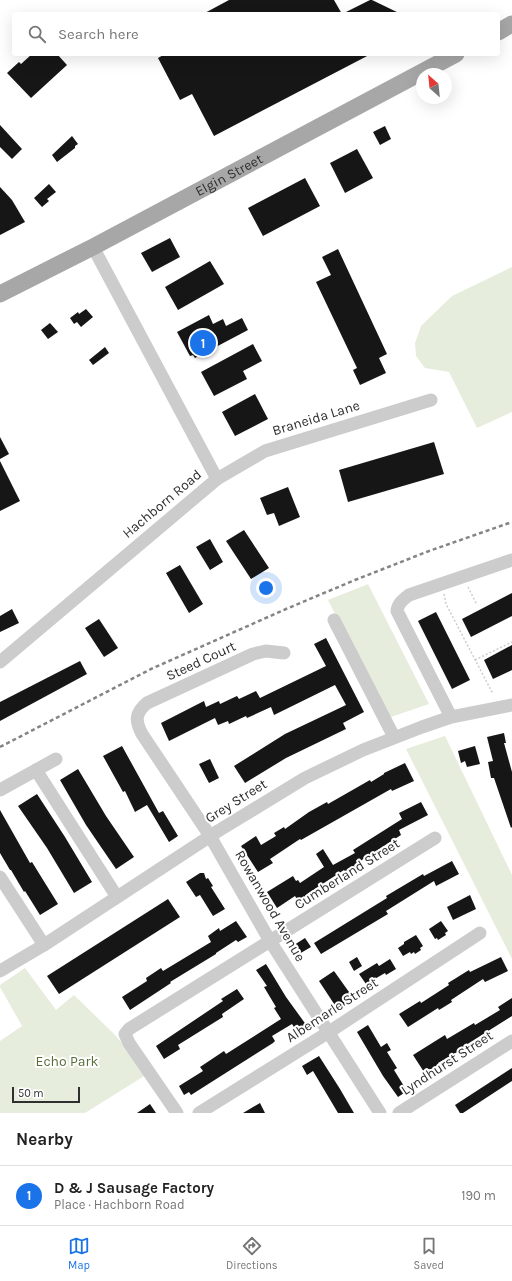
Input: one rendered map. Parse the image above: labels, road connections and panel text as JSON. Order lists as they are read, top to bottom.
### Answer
{
  "streets": {
    "main road": ["Elgin Street"],
    "street": [
      "Braneida Lane",
      "Hachborn Road",
      "Steed Court",
      "Grey Street",
      "Cumberland Street",
      "Rowanwood Avenue",
      "Albemarle Street",
      "Lyndhurst Street"
    ]
  },
  "crossings": [
    ["Elgin Street", "Hachborn Road"],
    ["Braneida Lane", "Hachborn Road"],
    ["Steed Court", "Rowanwood Avenue"],
    ["Grey Street", "Rowanwood Avenue"],
    ["Cumberland Street", "Rowanwood Avenue"],
    ["Rowanwood Avenue", "Albemarle Street"]
  ],
  "parks": ["Echo Park"],
  "scale_bar": "50 m",
  "north": "top left",
  "page": {
    "search": "Search here",
    "pins": "1",
    "scale": "50 m",
    "heading": "Nearby",
    "list": [
      {
        "mark": "1",
        "name": "D & J Sausage Factory",
        "note": "Place · Hachborn Road",
        "value": "190 m"
      }
    ],
    "nav": ["Map", "Directions", "Saved"]
  }
}
